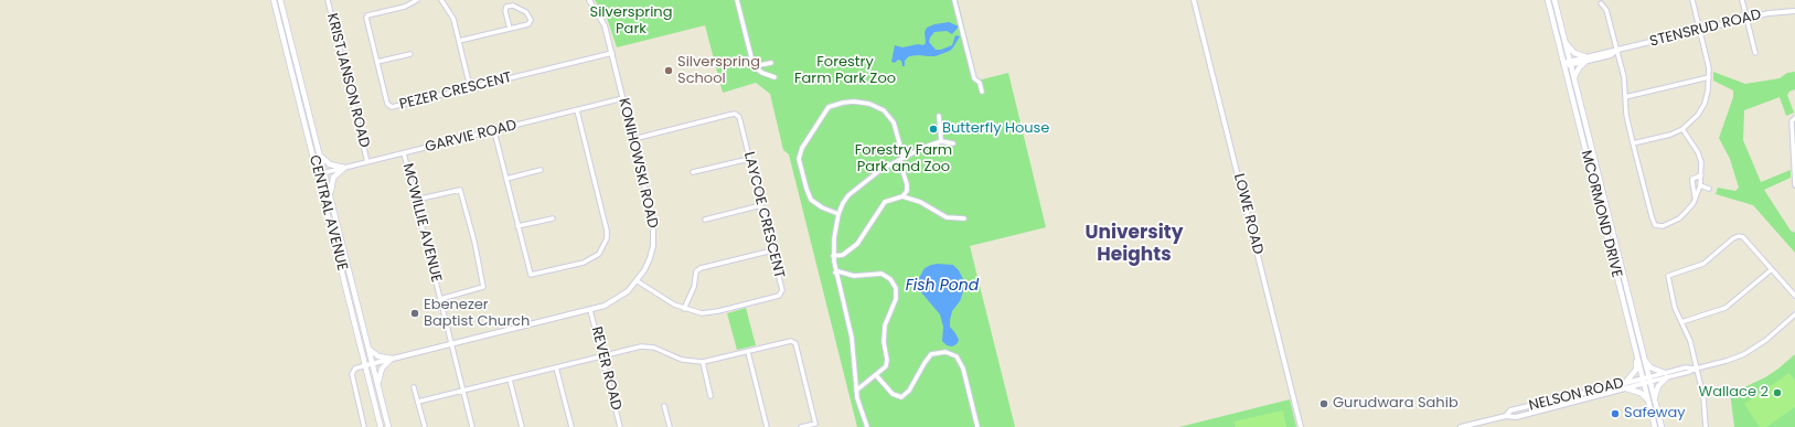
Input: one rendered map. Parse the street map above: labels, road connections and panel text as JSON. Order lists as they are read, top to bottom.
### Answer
{
  "streets": {
    "main road": ["CENTRAL AVENUE", "MCORMOND DRIVE"],
    "street": [
      "STENSRUD ROAD",
      "KRISTJANSON ROAD",
      "PEZER CRESCENT",
      "GARVIE ROAD",
      "KONIHOWSKI ROAD",
      "LOWE ROAD",
      "LAYCOE CRESCENT",
      "MCWILLIE AVENUE",
      "REVER ROAD",
      "NELSON ROAD"
    ]
  },
  "crossings": [
    ["STENSRUD ROAD", "MCORMOND DRIVE"],
    ["KRISTJANSON ROAD", "GARVIE ROAD"],
    ["PEZER CRESCENT", "KONIHOWSKI ROAD"],
    ["GARVIE ROAD", "KONIHOWSKI ROAD"],
    ["GARVIE ROAD", "CENTRAL AVENUE"],
    ["GARVIE ROAD", "MCWILLIE AVENUE"],
    ["KONIHOWSKI ROAD", "CENTRAL AVENUE"],
    ["KONIHOWSKI ROAD", "LAYCOE CRESCENT"],
    ["KONIHOWSKI ROAD", "MCWILLIE AVENUE"],
    ["KONIHOWSKI ROAD", "REVER ROAD"],
    ["MCORMOND DRIVE", "NELSON ROAD"]
  ],
  "districts": ["University Heights"],
  "water": ["Fish Pond"],
  "parks": ["Silverspring Park", "Forestry Farm Park Zoo", "Forestry Farm Park and Zoo"],
  "places": [
    "Silverspring School",
    "Butterfly House",
    "Ebenezer Baptist Church",
    "Wallace 2",
    "Gurudwara Sahib",
    "Safeway"
  ]
}
